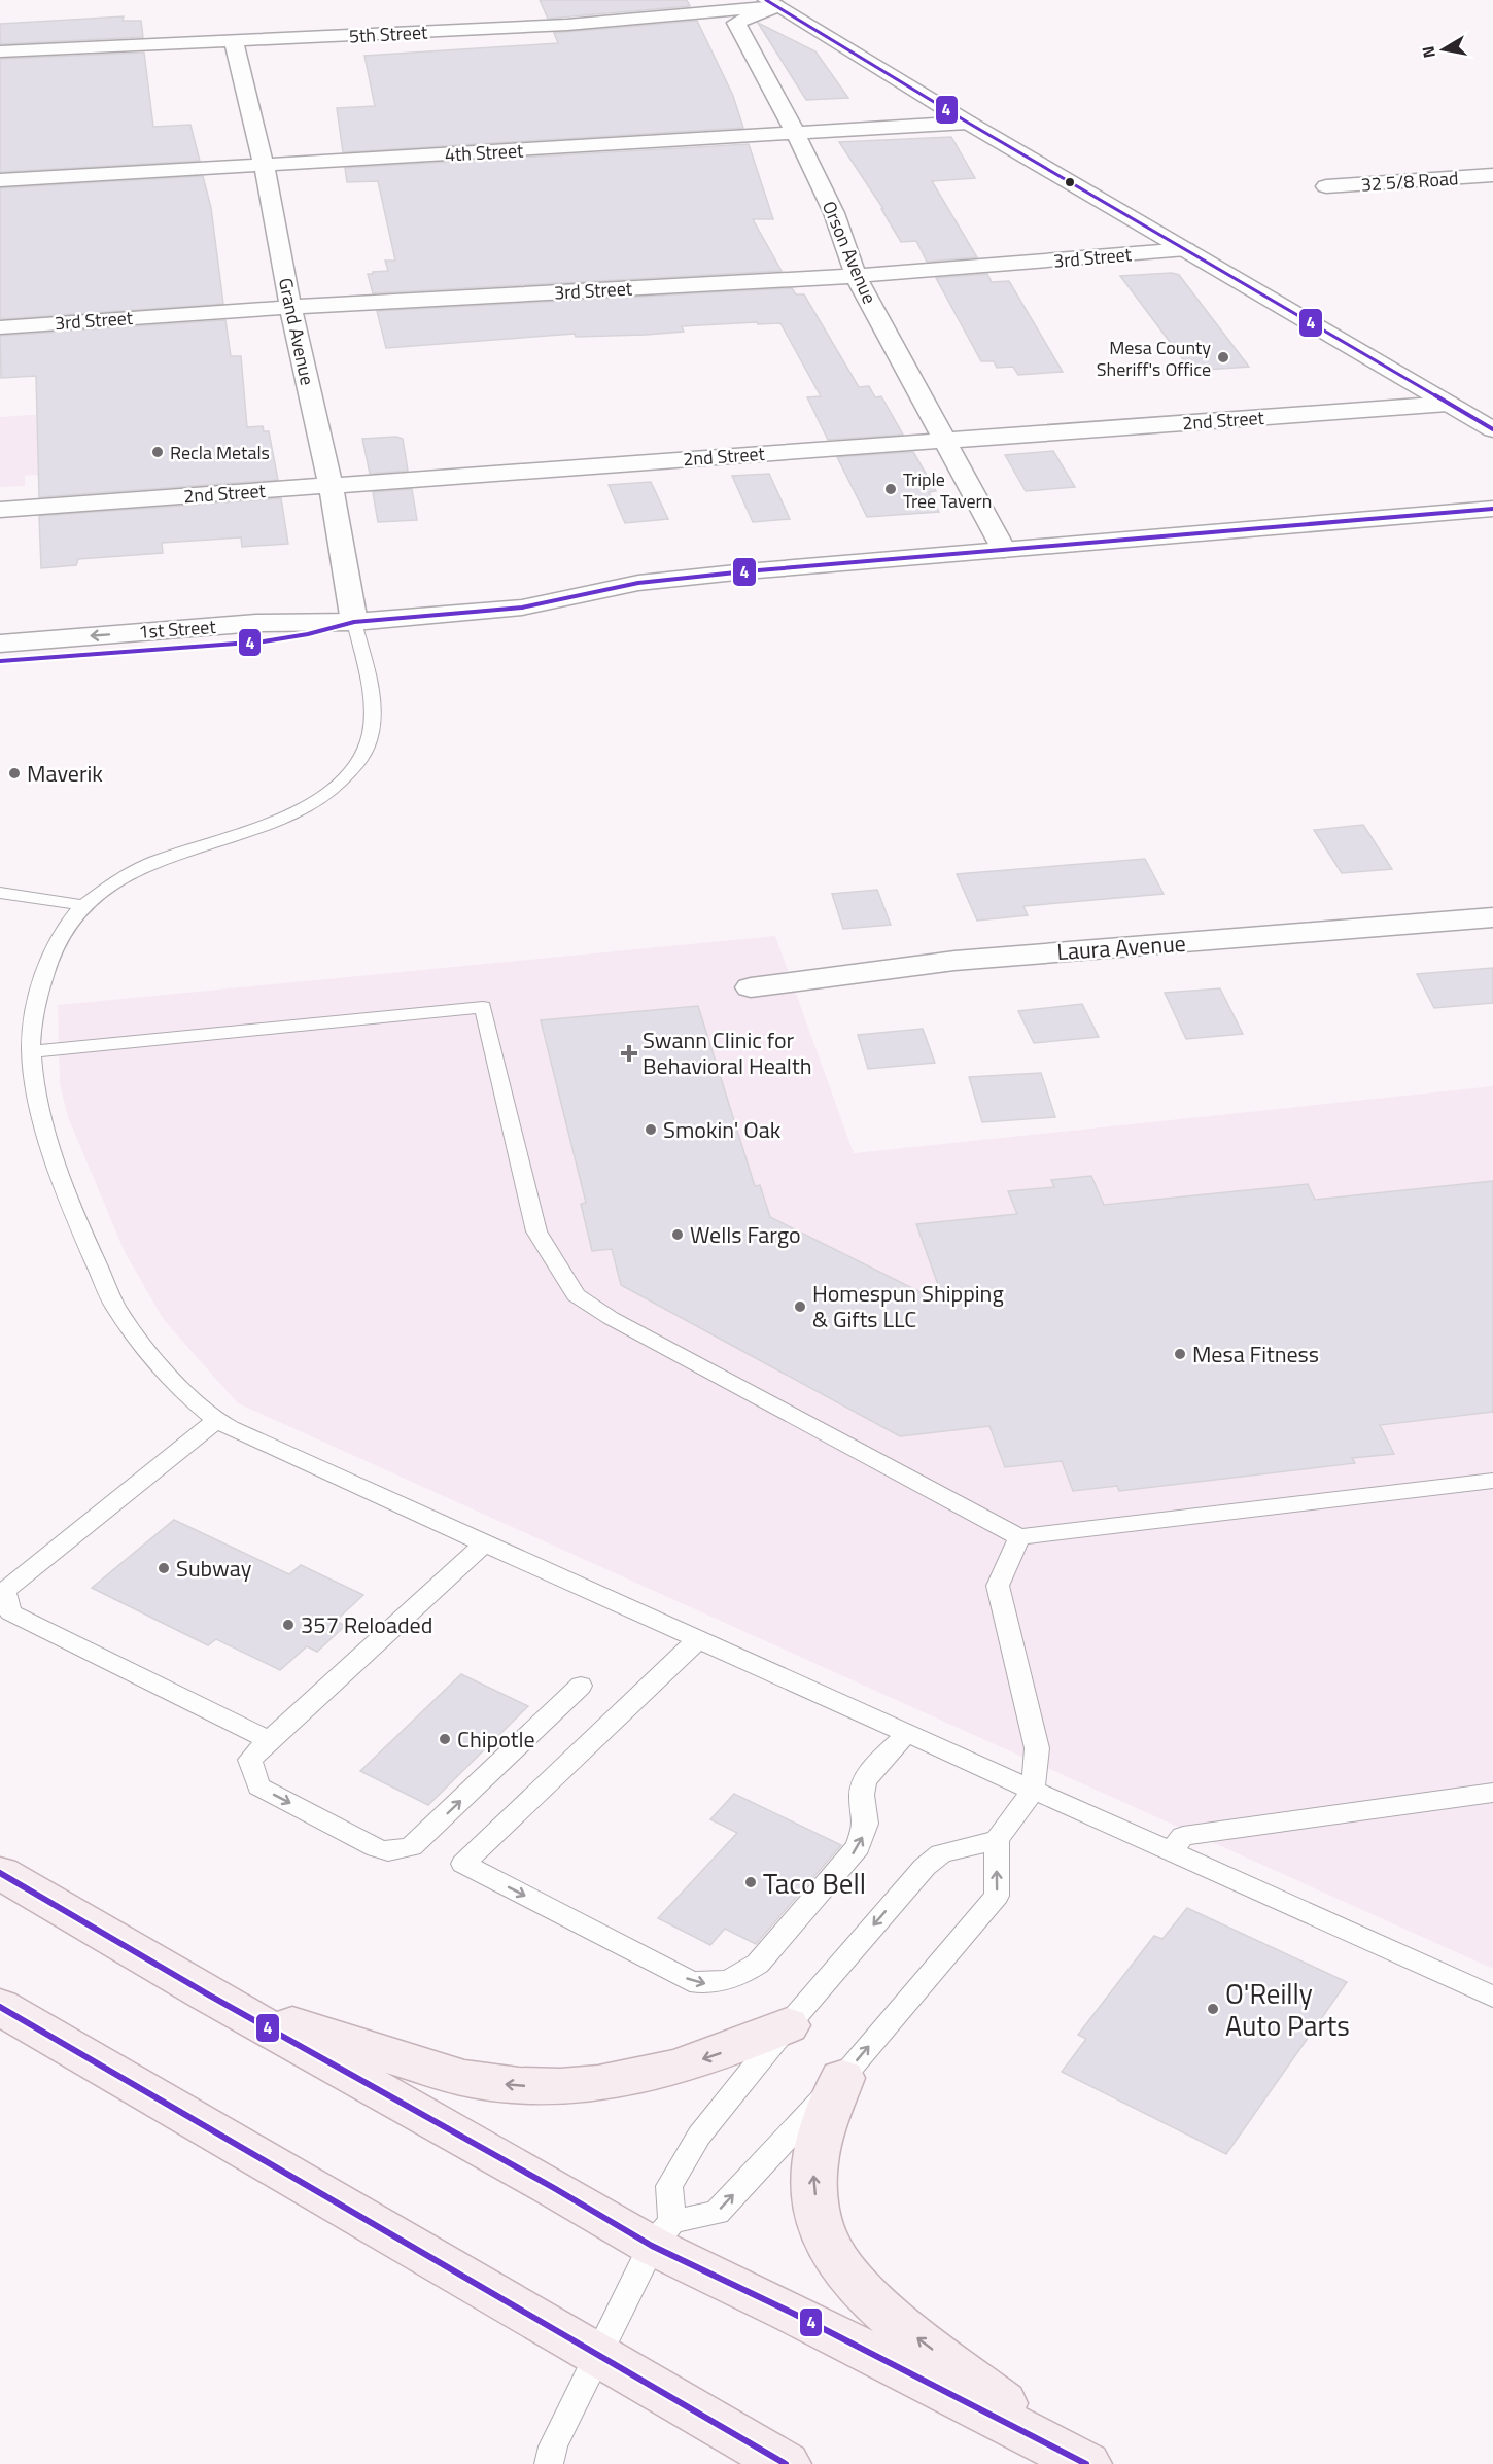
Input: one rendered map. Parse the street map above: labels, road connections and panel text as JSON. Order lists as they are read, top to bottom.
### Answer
{
  "streets": {
    "street": [
      "5th Street",
      "4th Street",
      "32 5/8 Road",
      "Orson Avenue",
      "3rd Street",
      "Grand Avenue",
      "2nd Street",
      "1st Street",
      "Laura Avenue"
    ]
  },
  "crossings": [
    ["5th Street", "Orson Avenue"],
    ["5th Street", "Grand Avenue"],
    ["4th Street", "Orson Avenue"],
    ["4th Street", "Grand Avenue"],
    ["Orson Avenue", "3rd Street"],
    ["Orson Avenue", "2nd Street"],
    ["Orson Avenue", "1st Street"],
    ["3rd Street", "Grand Avenue"],
    ["Grand Avenue", "2nd Street"],
    ["Grand Avenue", "1st Street"]
  ],
  "places": {
    "other": [
      "Mesa County Sheriff's Office",
      "Recla Metals",
      "Triple Tree Tavern",
      "Maverik",
      "Smokin' Oak",
      "Wells Fargo",
      "Homespun Shipping & Gifts LLC",
      "Mesa Fitness",
      "Subway",
      "357 Reloaded",
      "Chipotle",
      "Taco Bell",
      "O'Reilly Auto Parts"
    ],
    "health": ["Swann Clinic for Behavioral Health"]
  },
  "lines": ["transit line 4"],
  "north": "left"
}
